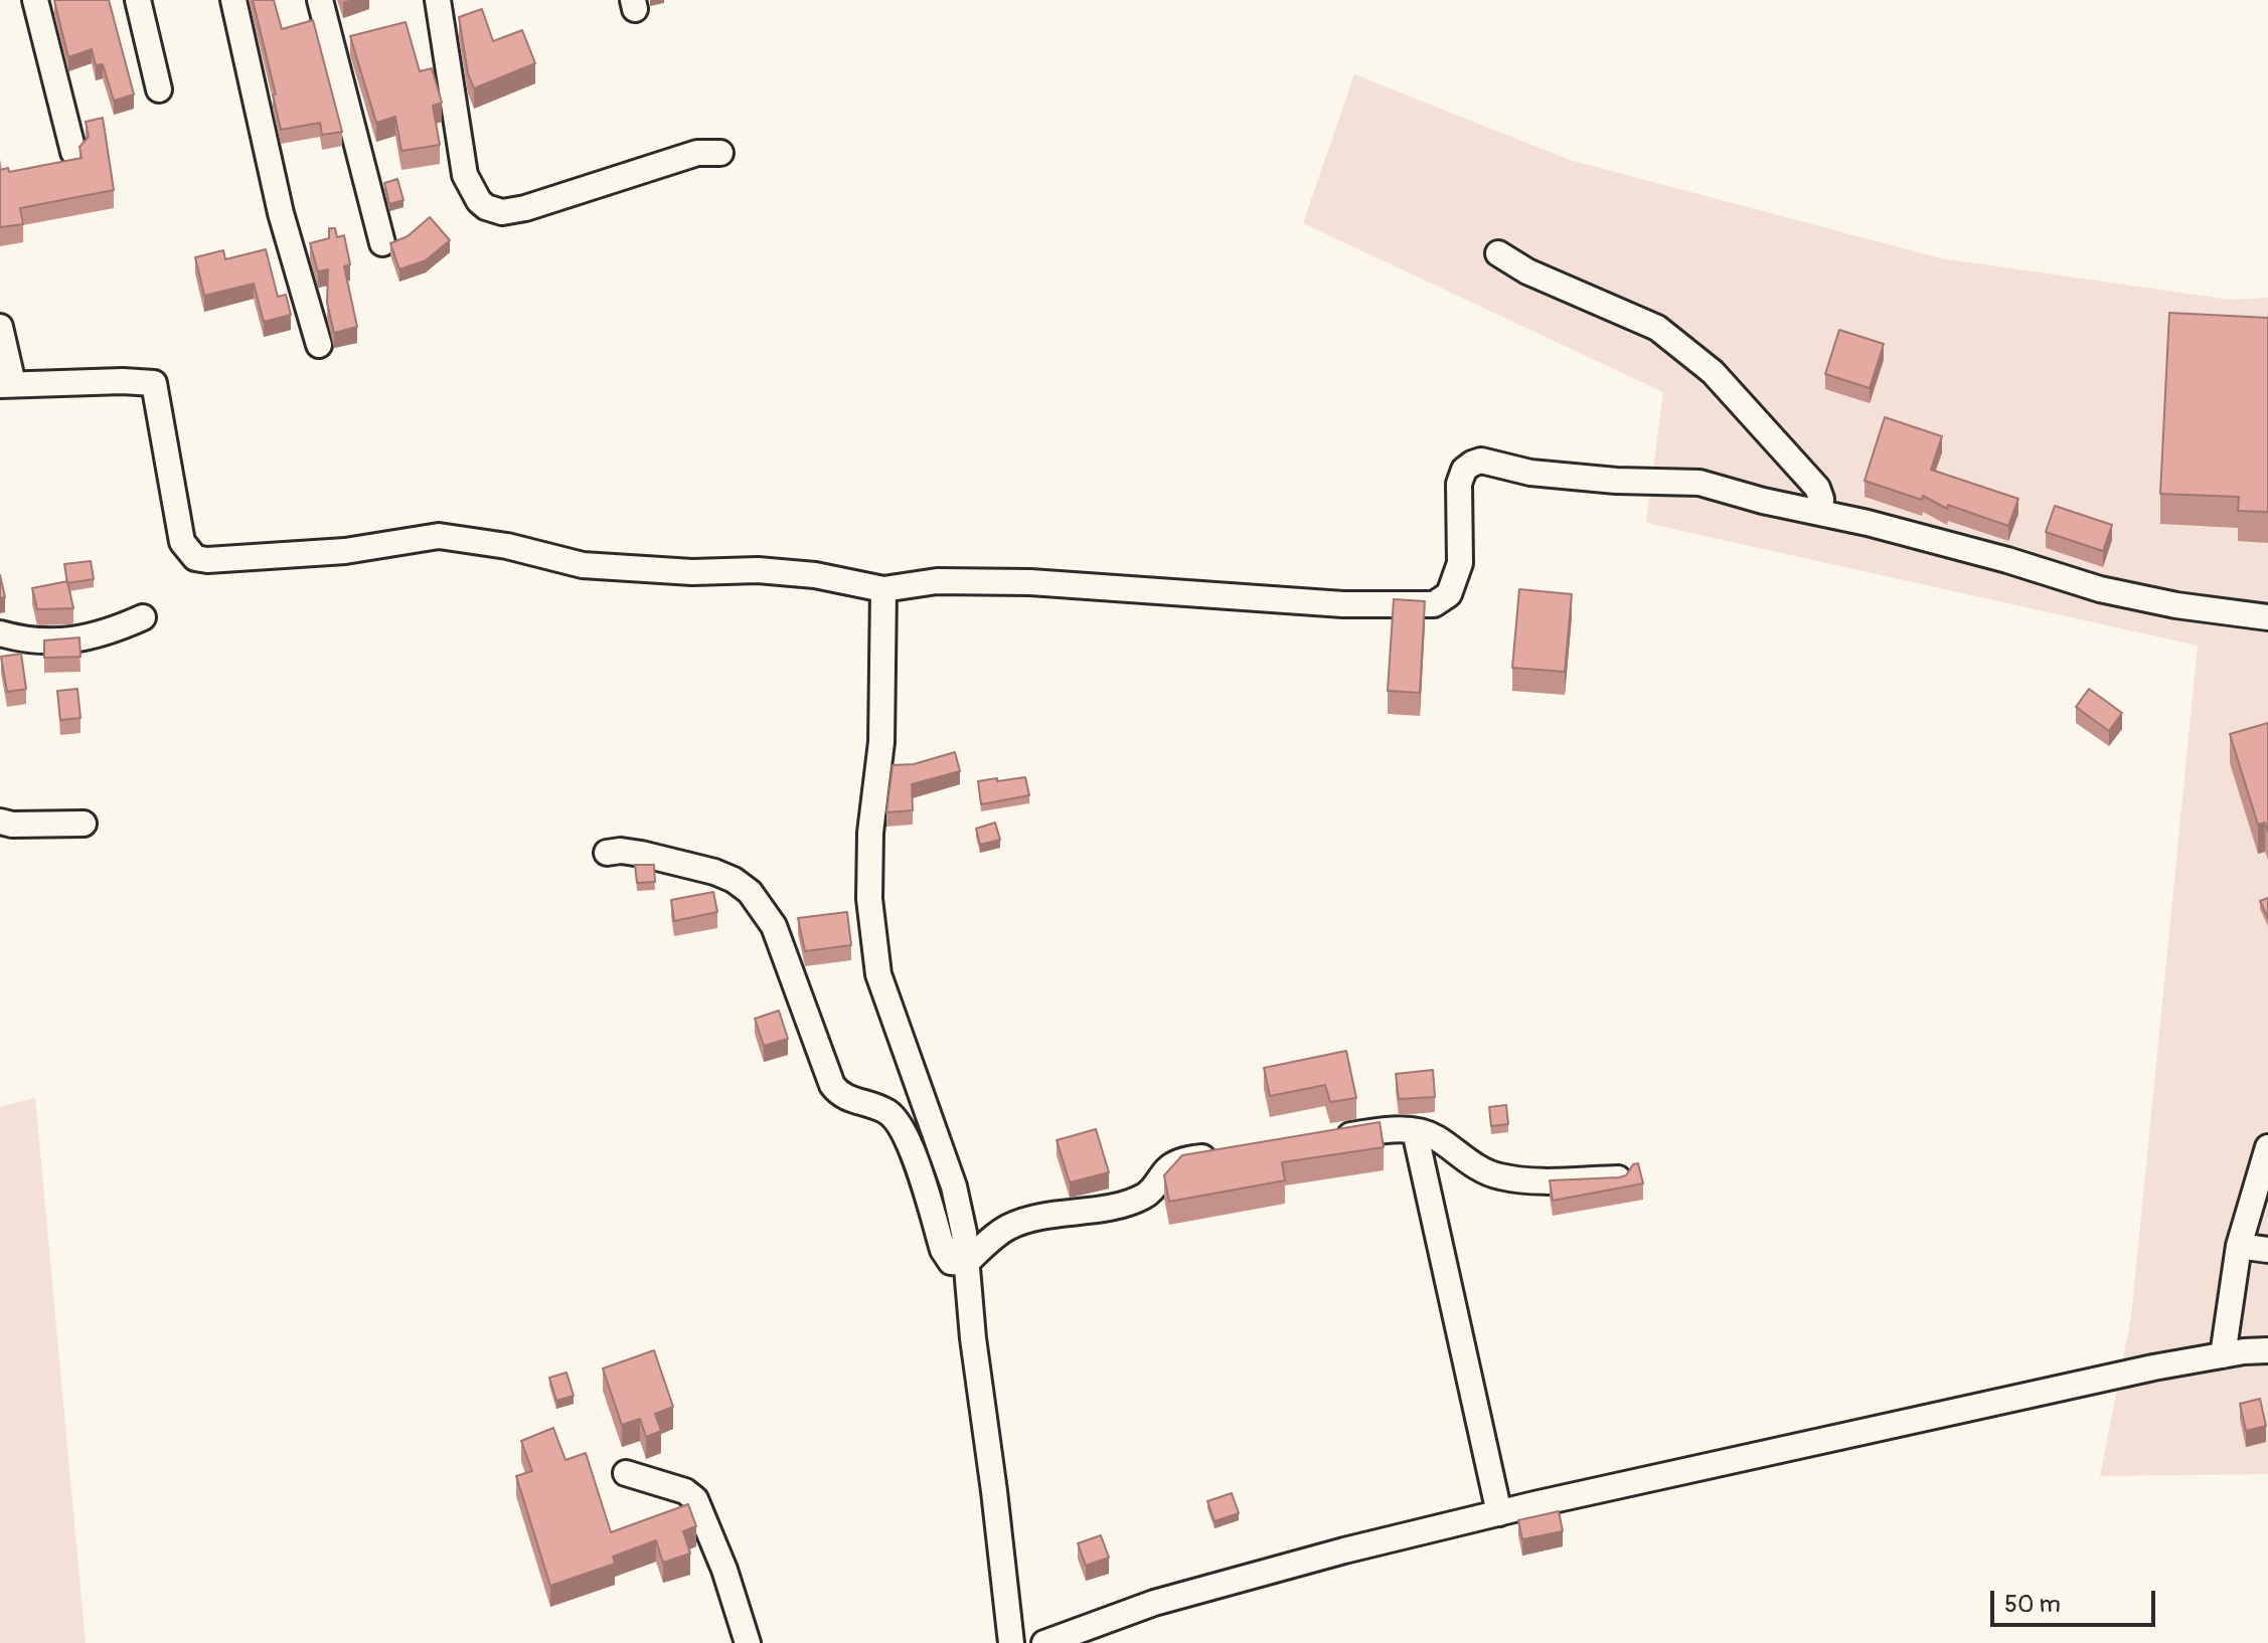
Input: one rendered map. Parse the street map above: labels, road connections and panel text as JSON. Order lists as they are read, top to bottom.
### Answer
{
  "scale_bar": "50 m"
}
